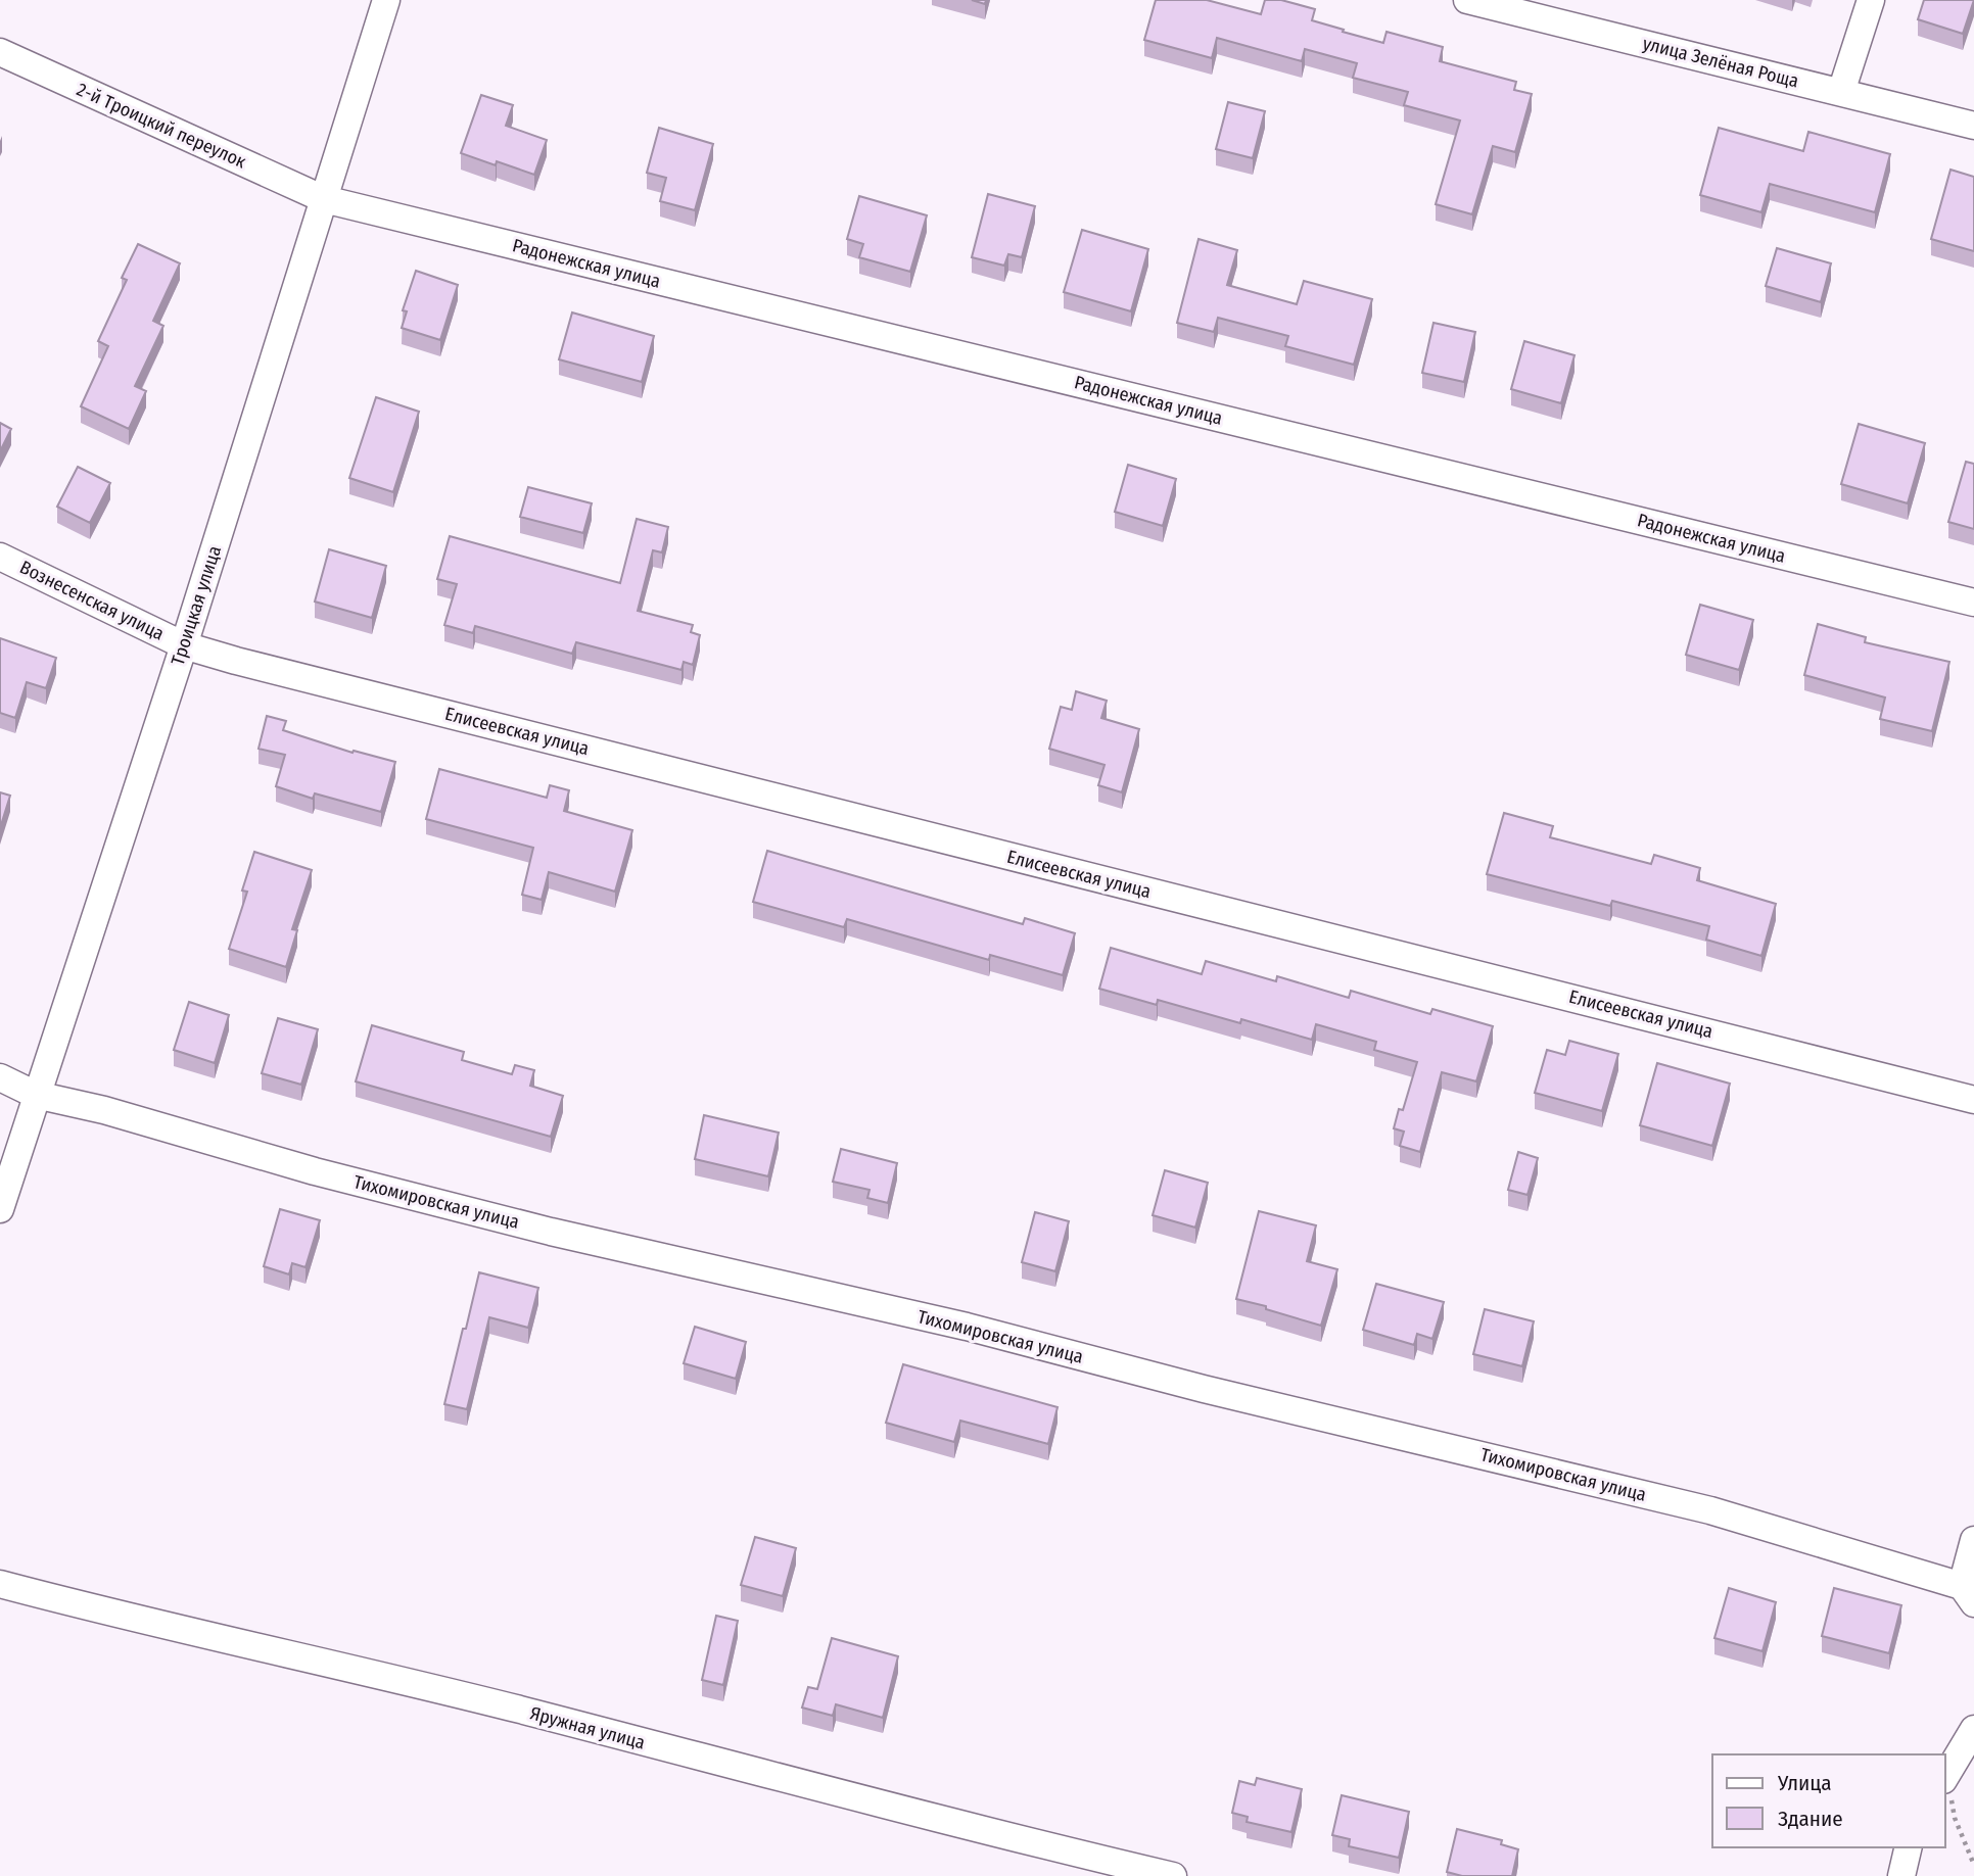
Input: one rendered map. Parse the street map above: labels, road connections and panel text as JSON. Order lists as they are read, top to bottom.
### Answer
{
  "streets": {
    "street": [
      "улица Зелёная Роща",
      "2-й Троицкий переулок",
      "Радонежская улица",
      "Вознесенская улица",
      "Троицкая улица",
      "Елисеевская улица",
      "Тихомировская улица",
      "Яружная улица"
    ]
  },
  "crossings": [
    ["2-й Троицкий переулок", "Радонежская улица"],
    ["2-й Троицкий переулок", "Троицкая улица"],
    ["Радонежская улица", "Троицкая улица"],
    ["Вознесенская улица", "Троицкая улица"],
    ["Вознесенская улица", "Елисеевская улица"],
    ["Троицкая улица", "Елисеевская улица"],
    ["Троицкая улица", "Тихомировская улица"]
  ],
  "legend": ["Улица", "Здание"]
}
